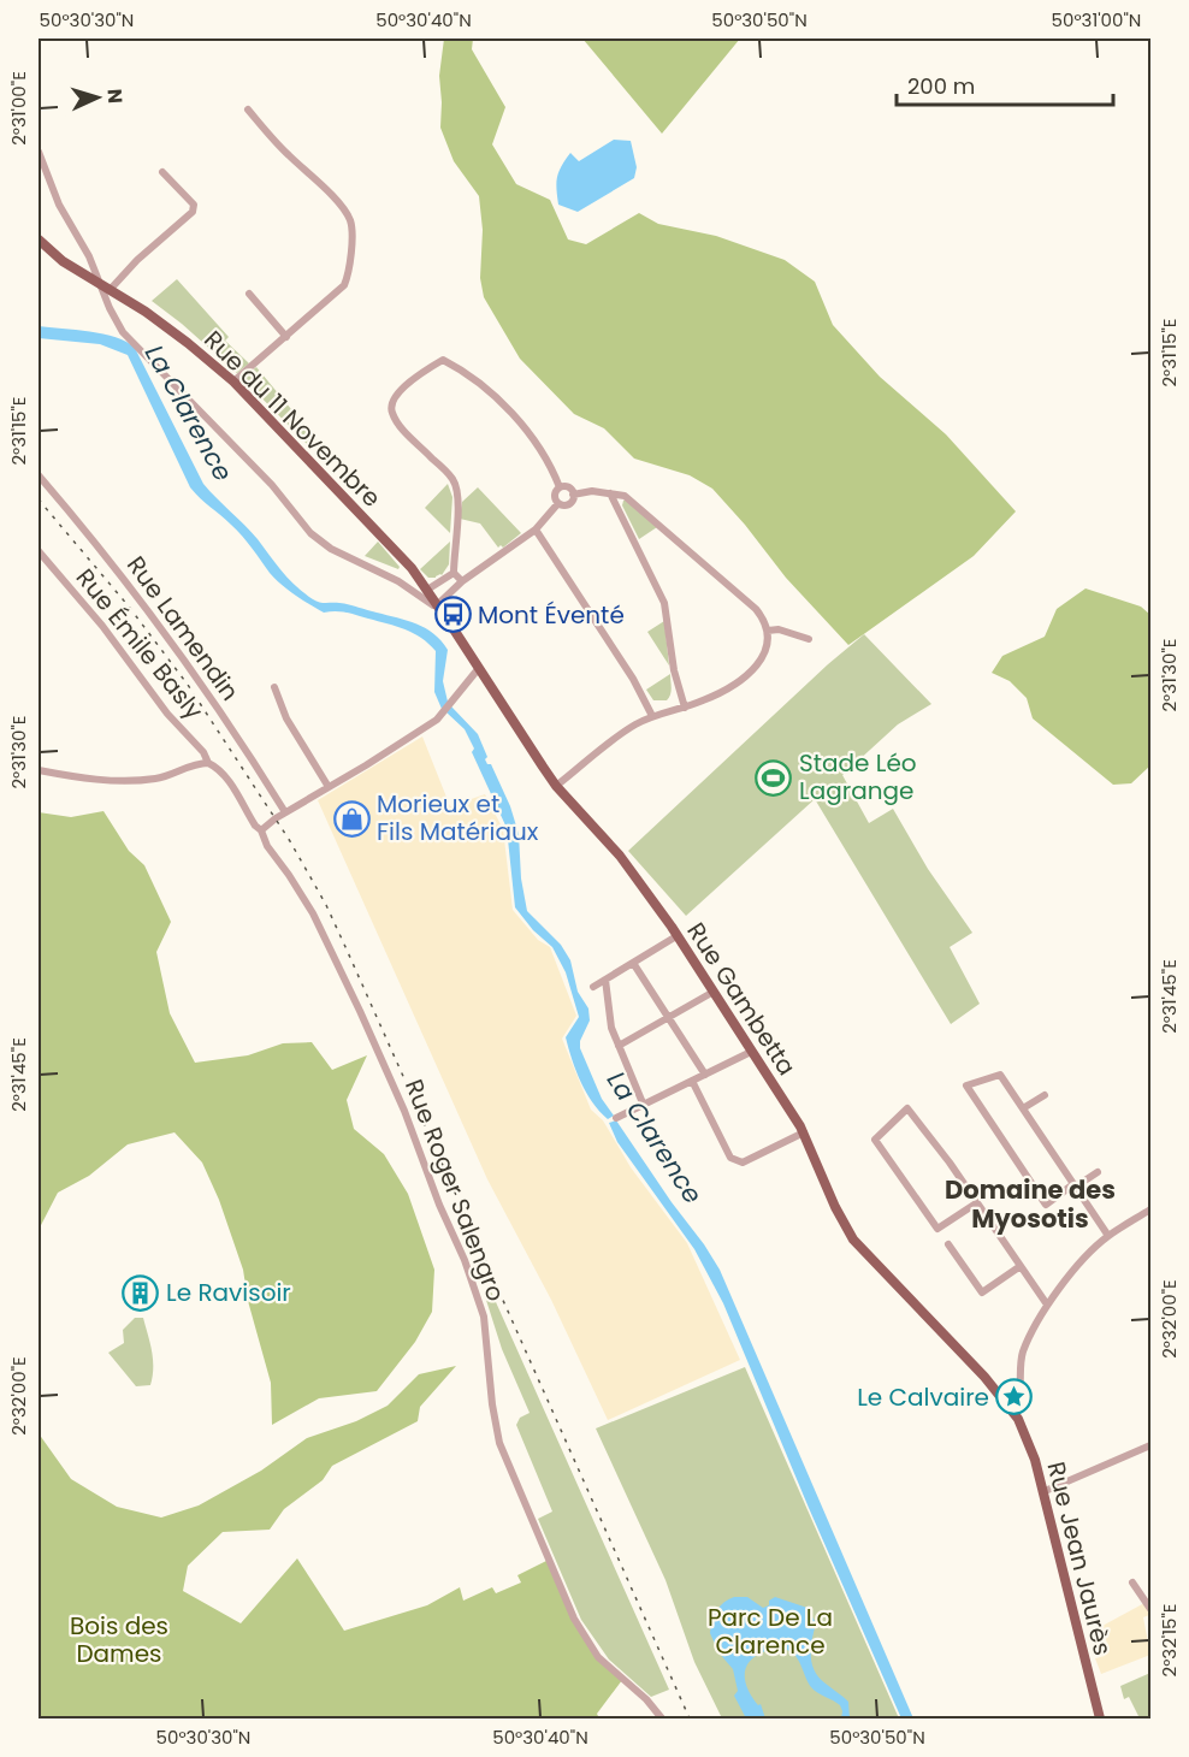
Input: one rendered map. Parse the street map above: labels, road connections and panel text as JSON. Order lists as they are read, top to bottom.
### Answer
{
  "streets": {
    "main road": ["Rue du 11 Novembre", "Rue Gambetta", "Rue Jean Jaurès"],
    "street": ["Rue Lamendin", "Rue Émile Basly", "Rue Roger Salengro"]
  },
  "crossings": [
    ["Rue du 11 Novembre", "Rue Gambetta"],
    ["Rue Émile Basly", "Rue Roger Salengro"],
    ["Rue Gambetta", "Rue Jean Jaurès"]
  ],
  "districts": ["Domaine des Myosotis"],
  "water": ["La Clarence"],
  "parks": ["Parc De La Clarence", "Bois des Dames"],
  "places": {
    "bus stop": ["Mont Éventé"],
    "sports": ["Stade Léo Lagrange"],
    "shop": ["Morieux et Fils Matériaux"],
    "building": ["Le Ravisoir"],
    "place": ["Le Calvaire"]
  },
  "scale_bar": "200 m",
  "north": "right",
  "coordinates": [
    "50°30'30\"N",
    "50°30'40\"N",
    "50°30'50\"N",
    "50°31'00\"N",
    "2°31'00\"E",
    "2°31'15\"E",
    "2°31'30\"E",
    "2°31'45\"E",
    "2°32'00\"E",
    "2°32'15\"E"
  ]
}
